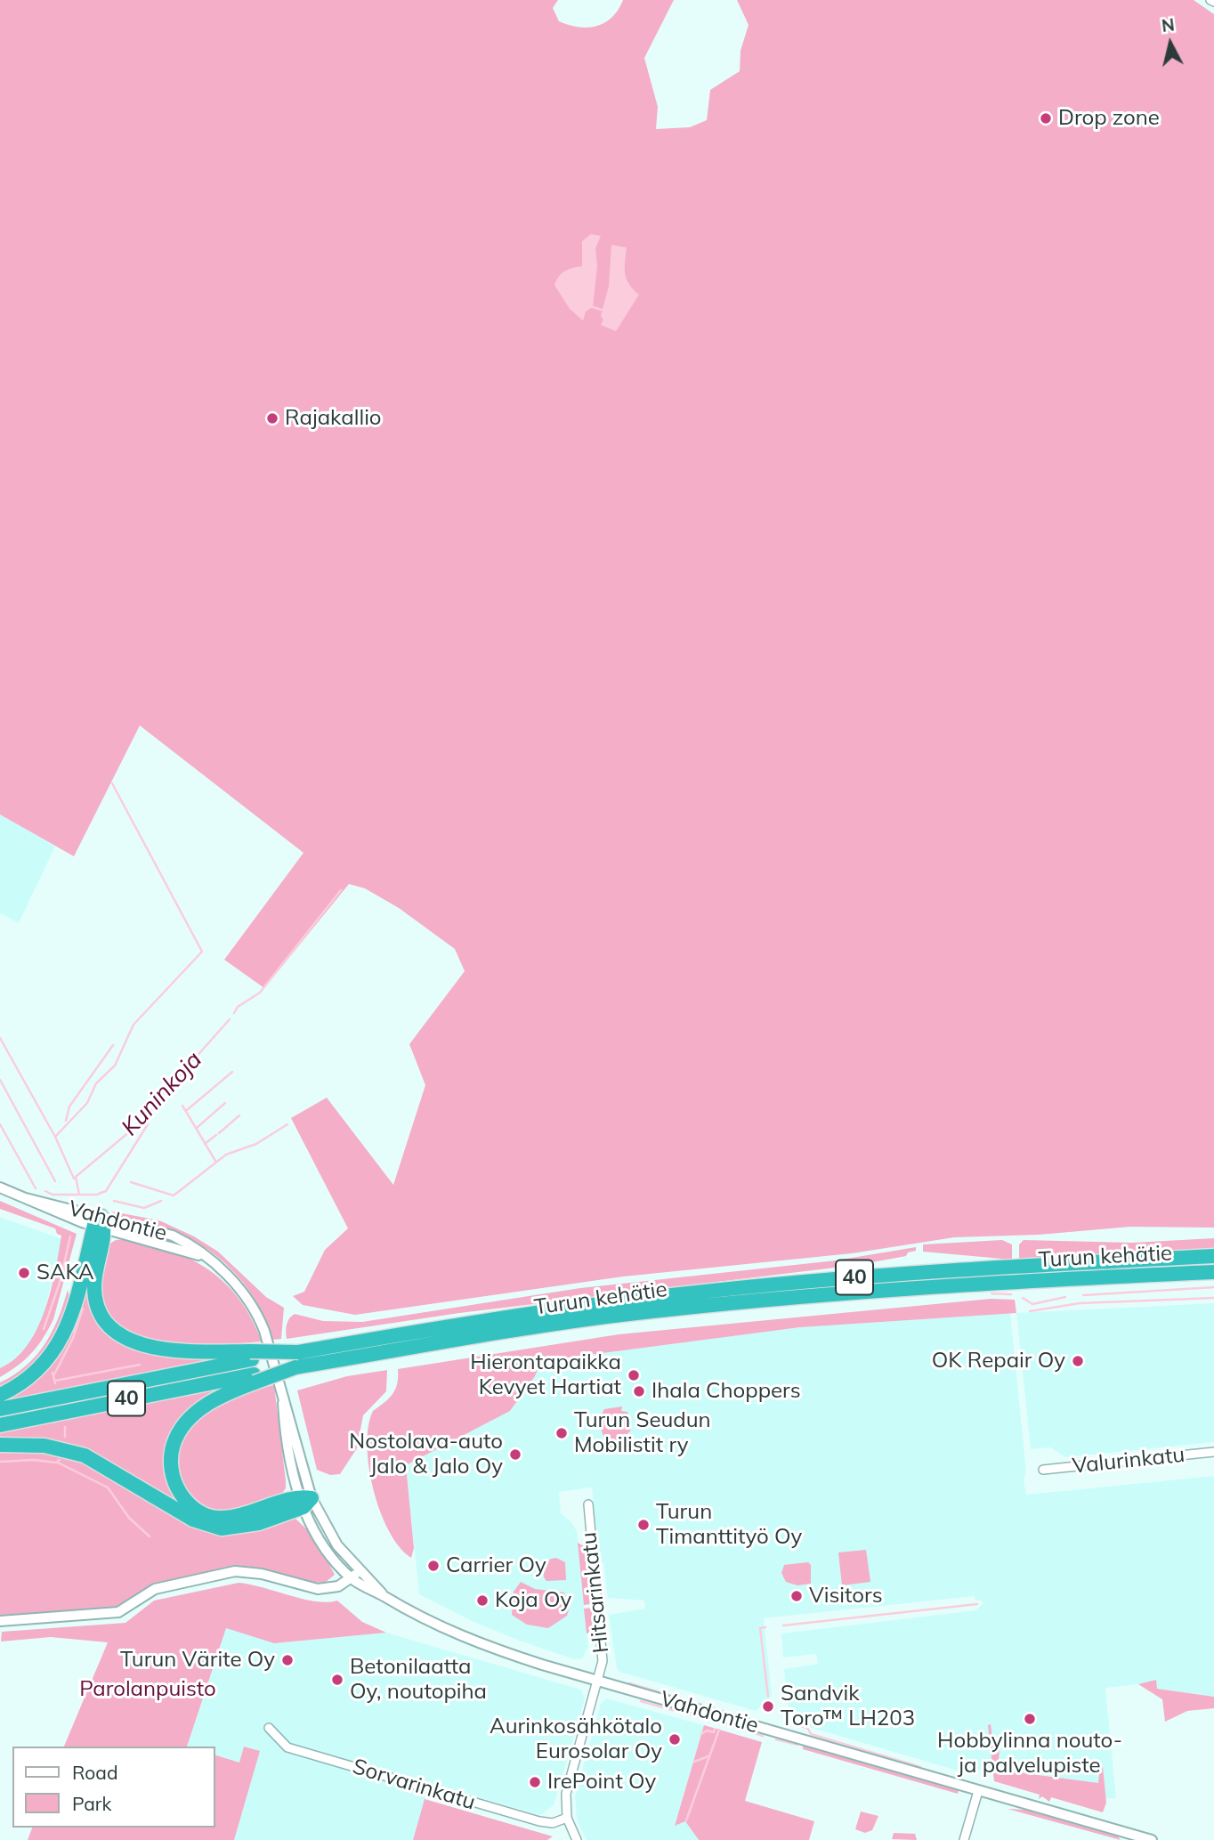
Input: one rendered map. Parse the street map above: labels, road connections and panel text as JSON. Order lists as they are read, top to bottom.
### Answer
{
  "streets": {
    "highway": ["Turun kehätie", "40"],
    "street": [
      "Vahdontie",
      "Valurinkatu",
      "Hitsarinkatu",
      "Sorvarinkatu"
    ]
  },
  "crossings": [
    ["Vahdontie", "Hitsarinkatu"],
    ["Hitsarinkatu", "Sorvarinkatu"]
  ],
  "water": ["Kuninkoja"],
  "parks": ["Parolanpuisto"],
  "places": [
    "Drop zone",
    "Rajakallio",
    "SAKA",
    "OK Repair Oy",
    "Hierontapaikka Kevyet Hartiat",
    "Ihala Choppers",
    "Turun Seudun Mobilistit ry",
    "Nostolava-auto Jalo & Jalo Oy",
    "Turun Timanttityö Oy",
    "Carrier Oy",
    "Visitors",
    "Koja Oy",
    "Turun Värite Oy",
    "Betonilaatta Oy, noutopiha",
    "Sandvik Toro™ LH203",
    "Hobbylinna nouto- ja palvelupiste",
    "Aurinkosähkötalo Eurosolar Oy",
    "IrePoint Oy"
  ],
  "legend": ["Road", "Park"],
  "north": "top"
}
